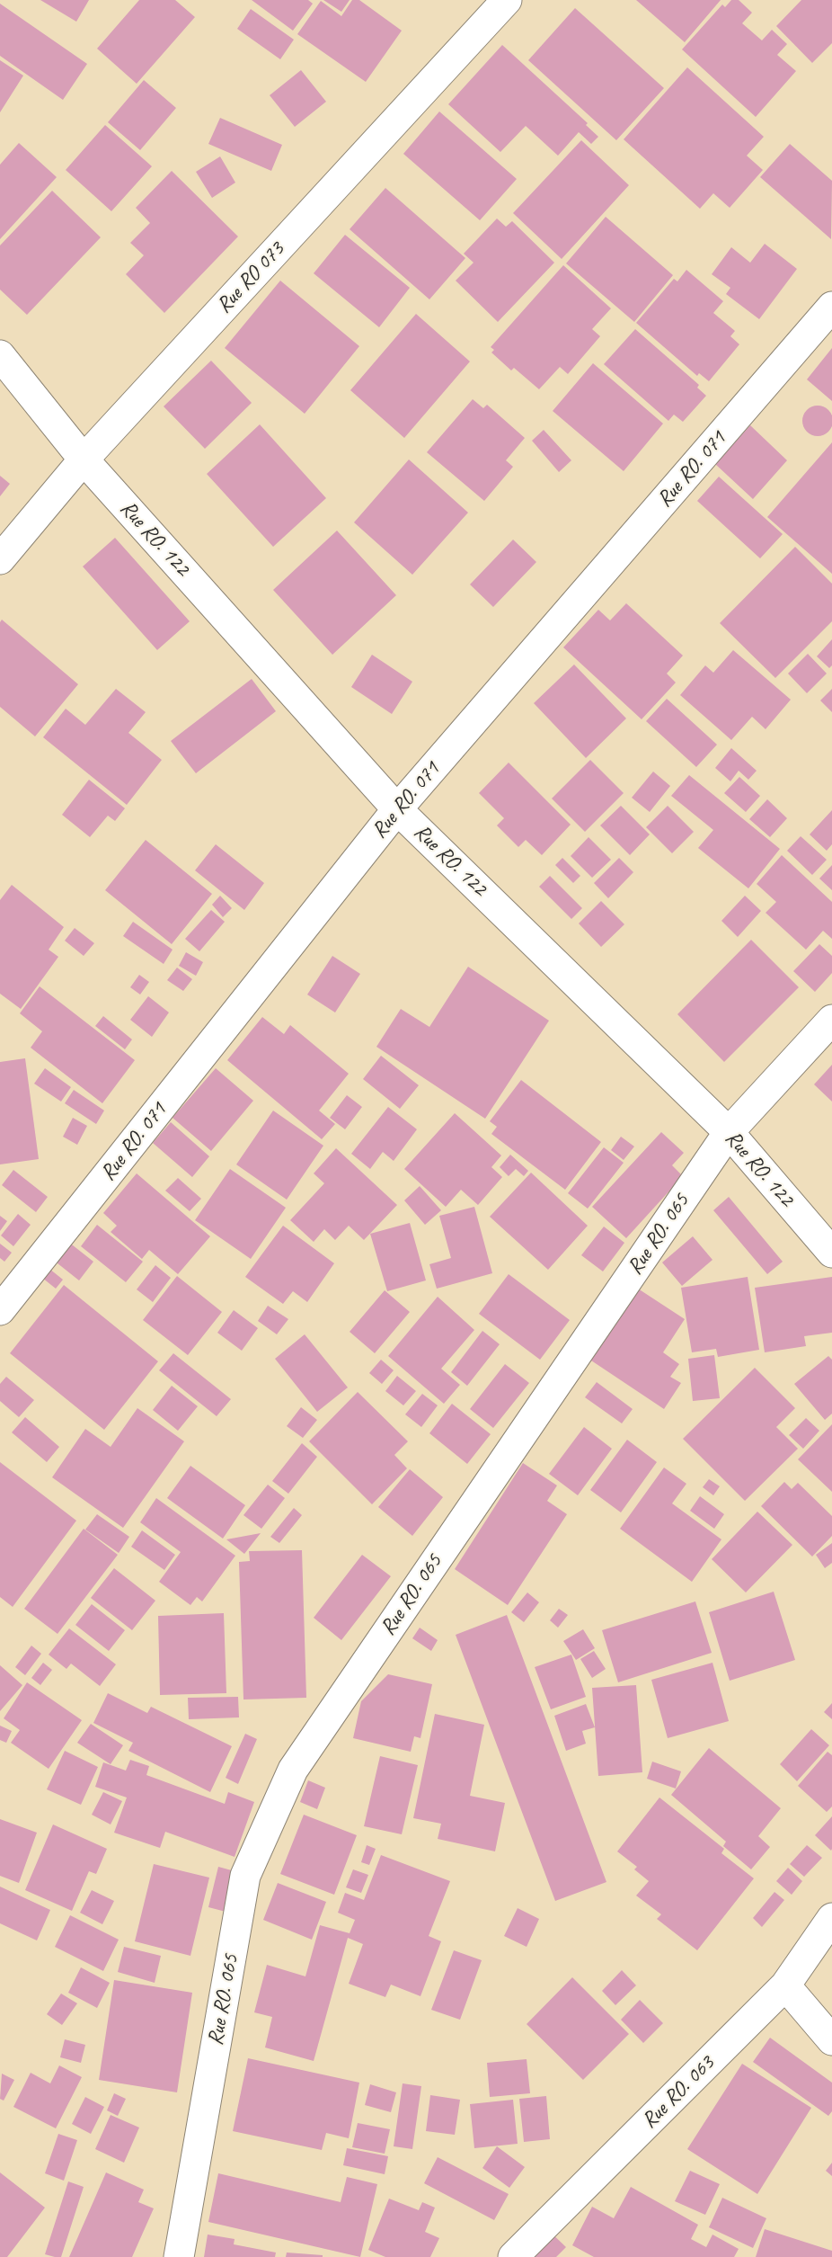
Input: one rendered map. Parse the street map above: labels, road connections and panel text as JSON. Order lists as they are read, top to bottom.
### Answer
{
  "streets": {
    "street": [
      "Rue RO 073",
      "Rue RO. 071",
      "Rue RO. 122",
      "Rue RO. 065",
      "Rue RO. 063"
    ]
  },
  "crossings": [
    ["Rue RO 073", "Rue RO. 122"],
    ["Rue RO. 071", "Rue RO. 122"],
    ["Rue RO. 122", "Rue RO. 065"]
  ]
}
